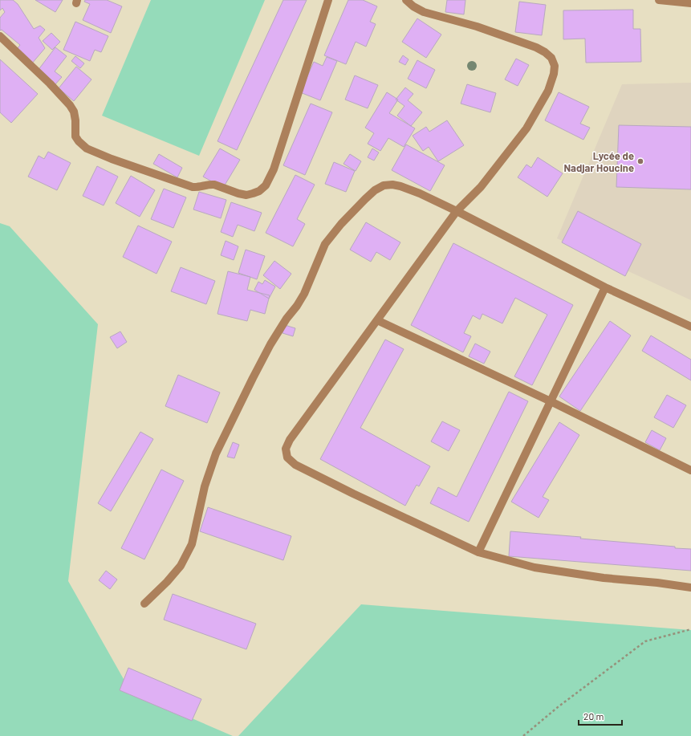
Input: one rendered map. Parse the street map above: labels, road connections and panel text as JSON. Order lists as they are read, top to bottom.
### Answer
{
  "places": ["Lycée de Nadjar Houcine"],
  "scale_bar": "20 m"
}
